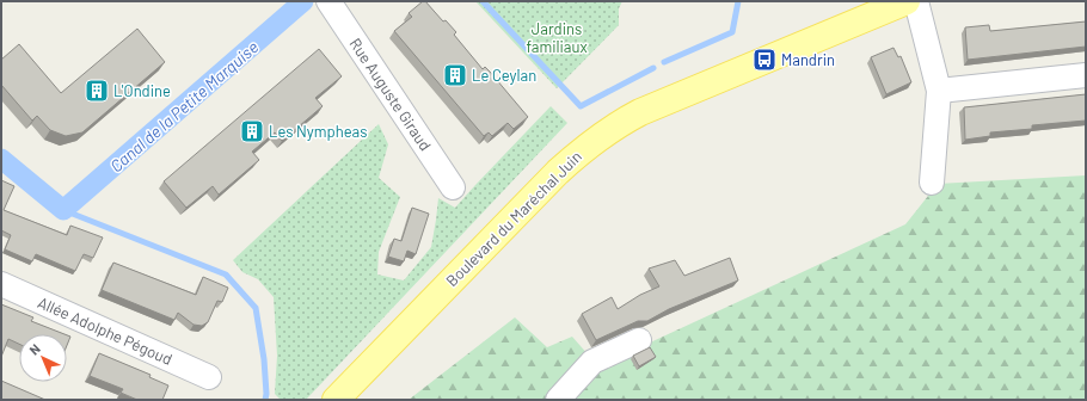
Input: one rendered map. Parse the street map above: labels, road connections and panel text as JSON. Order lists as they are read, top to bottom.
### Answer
{
  "streets": {
    "main road": ["Boulevard du Maréchal Juin"],
    "street": ["Rue Auguste Giraud", "Allée Adolphe Pégoud"]
  },
  "water": ["Canal de la Petite Marquise"],
  "parks": ["Jardins familiaux"],
  "places": {
    "bus stop": ["Mandrin"],
    "building": ["Le Ceylan", "L'Ondine", "Les Nympheas"]
  },
  "north": "top left"
}
